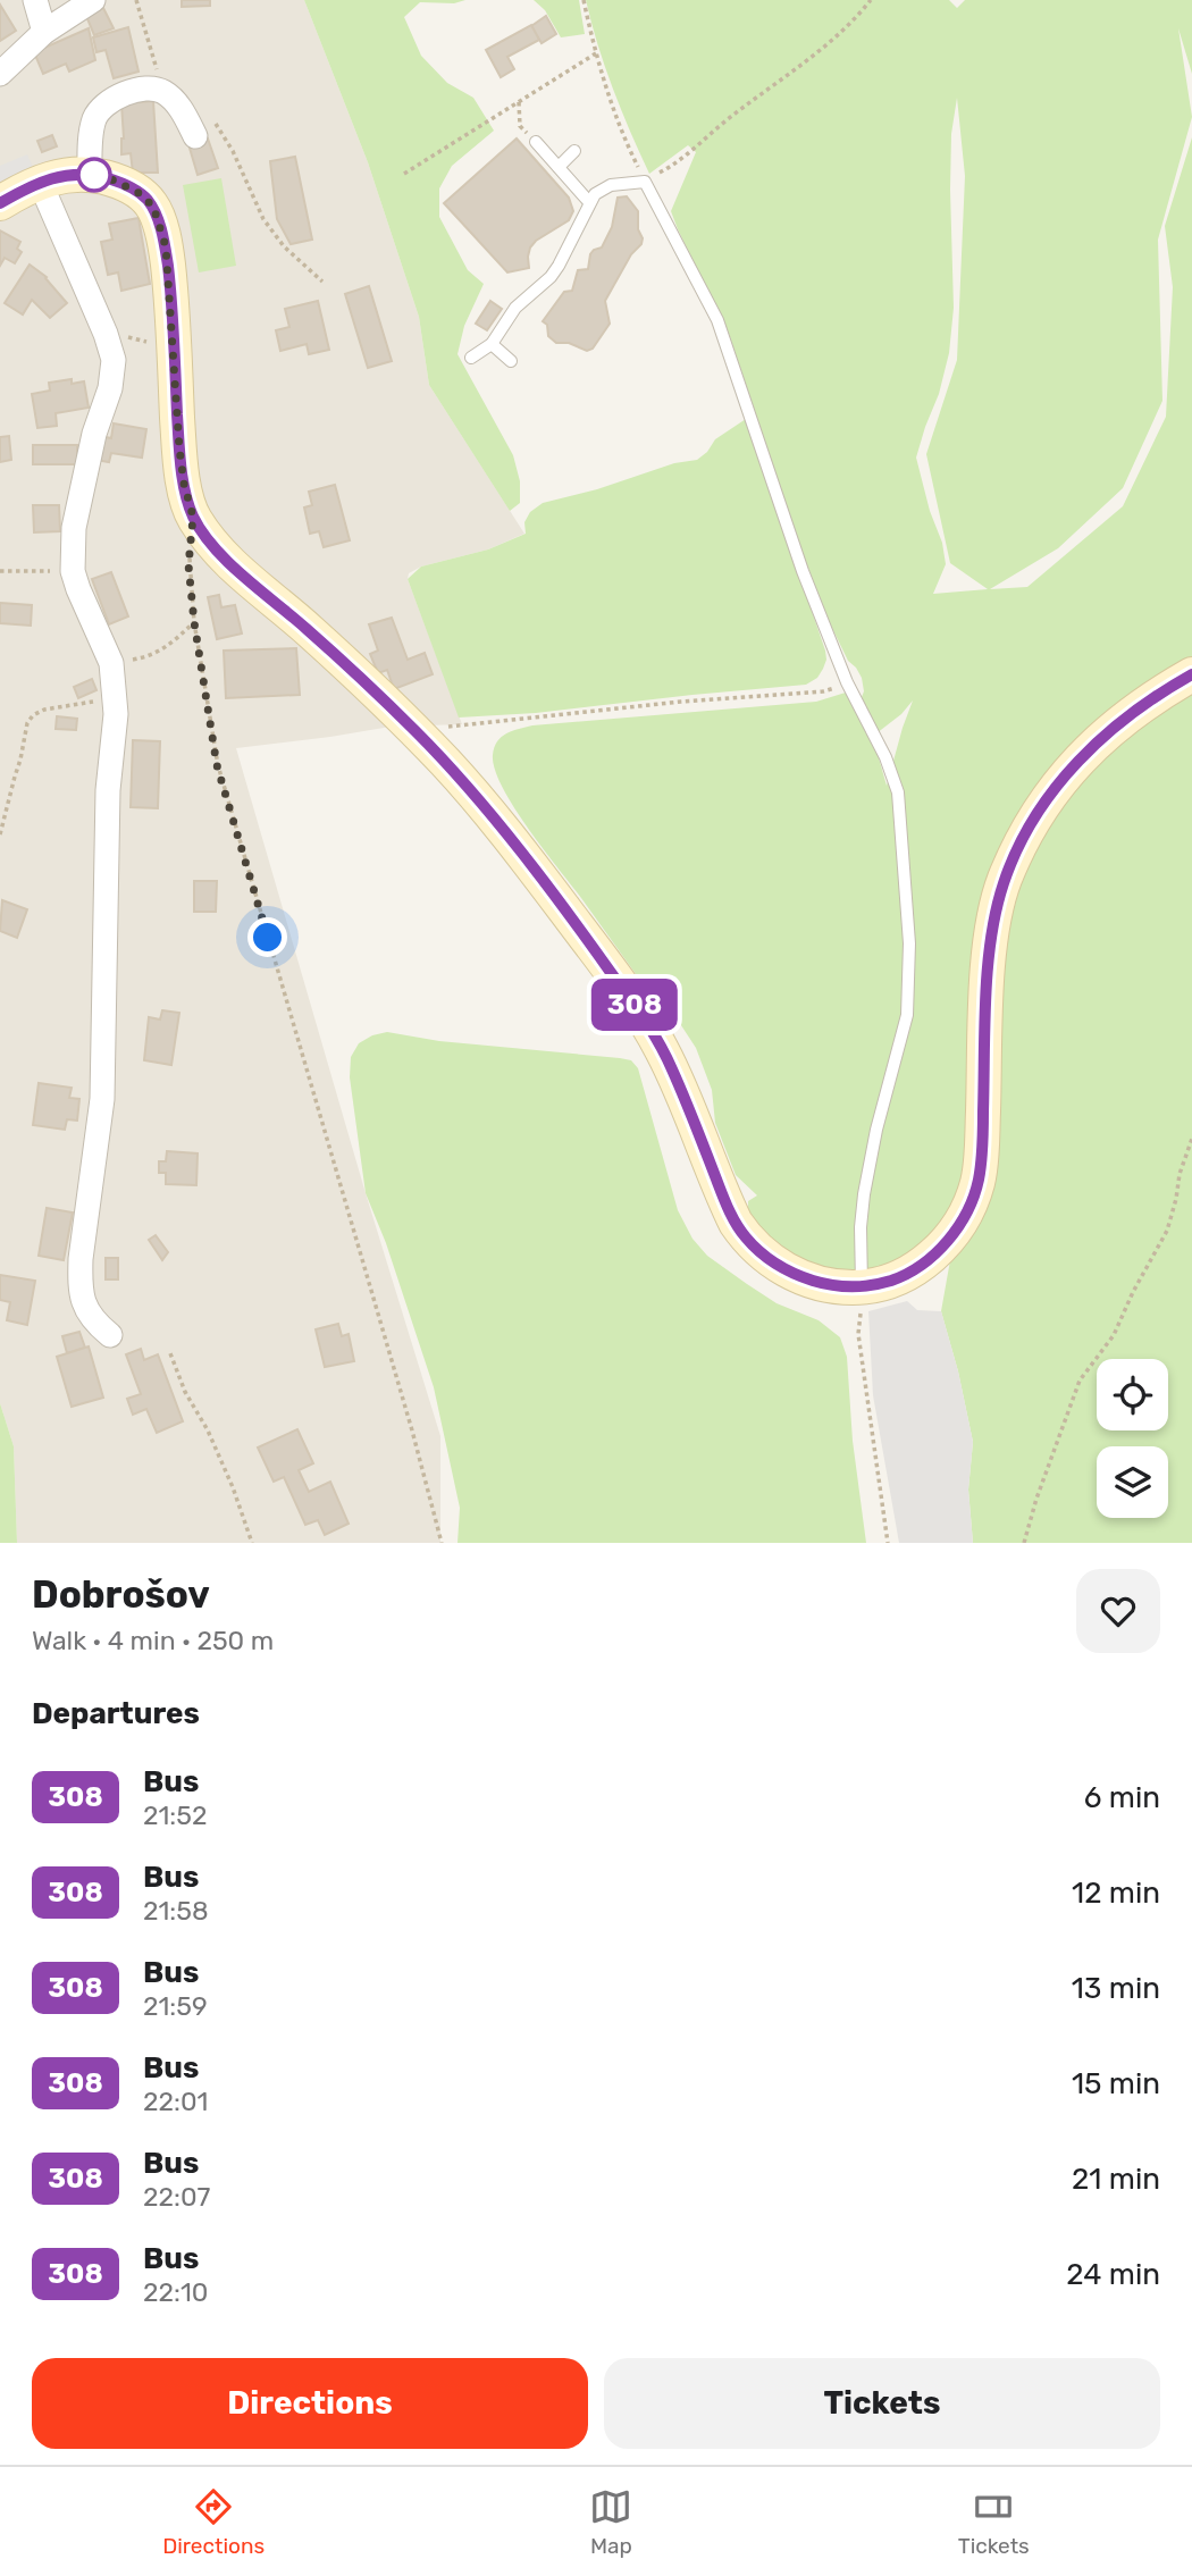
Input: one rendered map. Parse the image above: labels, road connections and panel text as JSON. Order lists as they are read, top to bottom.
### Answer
{
  "lines": ["bus line 308"],
  "page": {
    "on_map": "308",
    "heading": [
      ["Dobrošov", "Walk · 4 min · 250 m"],
      "Departures"
    ],
    "list": [
      {
        "mark": "308",
        "name": "Bus",
        "note": "21:52",
        "value": "6 min"
      },
      {
        "mark": "308",
        "name": "Bus",
        "note": "21:58",
        "value": "12 min"
      },
      {
        "mark": "308",
        "name": "Bus",
        "note": "21:59",
        "value": "13 min"
      },
      {
        "mark": "308",
        "name": "Bus",
        "note": "22:01",
        "value": "15 min"
      },
      {
        "mark": "308",
        "name": "Bus",
        "note": "22:07",
        "value": "21 min"
      },
      {
        "mark": "308",
        "name": "Bus",
        "note": "22:10",
        "value": "24 min"
      }
    ],
    "buttons": ["Directions", "Tickets"],
    "tabs": ["Directions", "Map", "Tickets"]
  }
}
